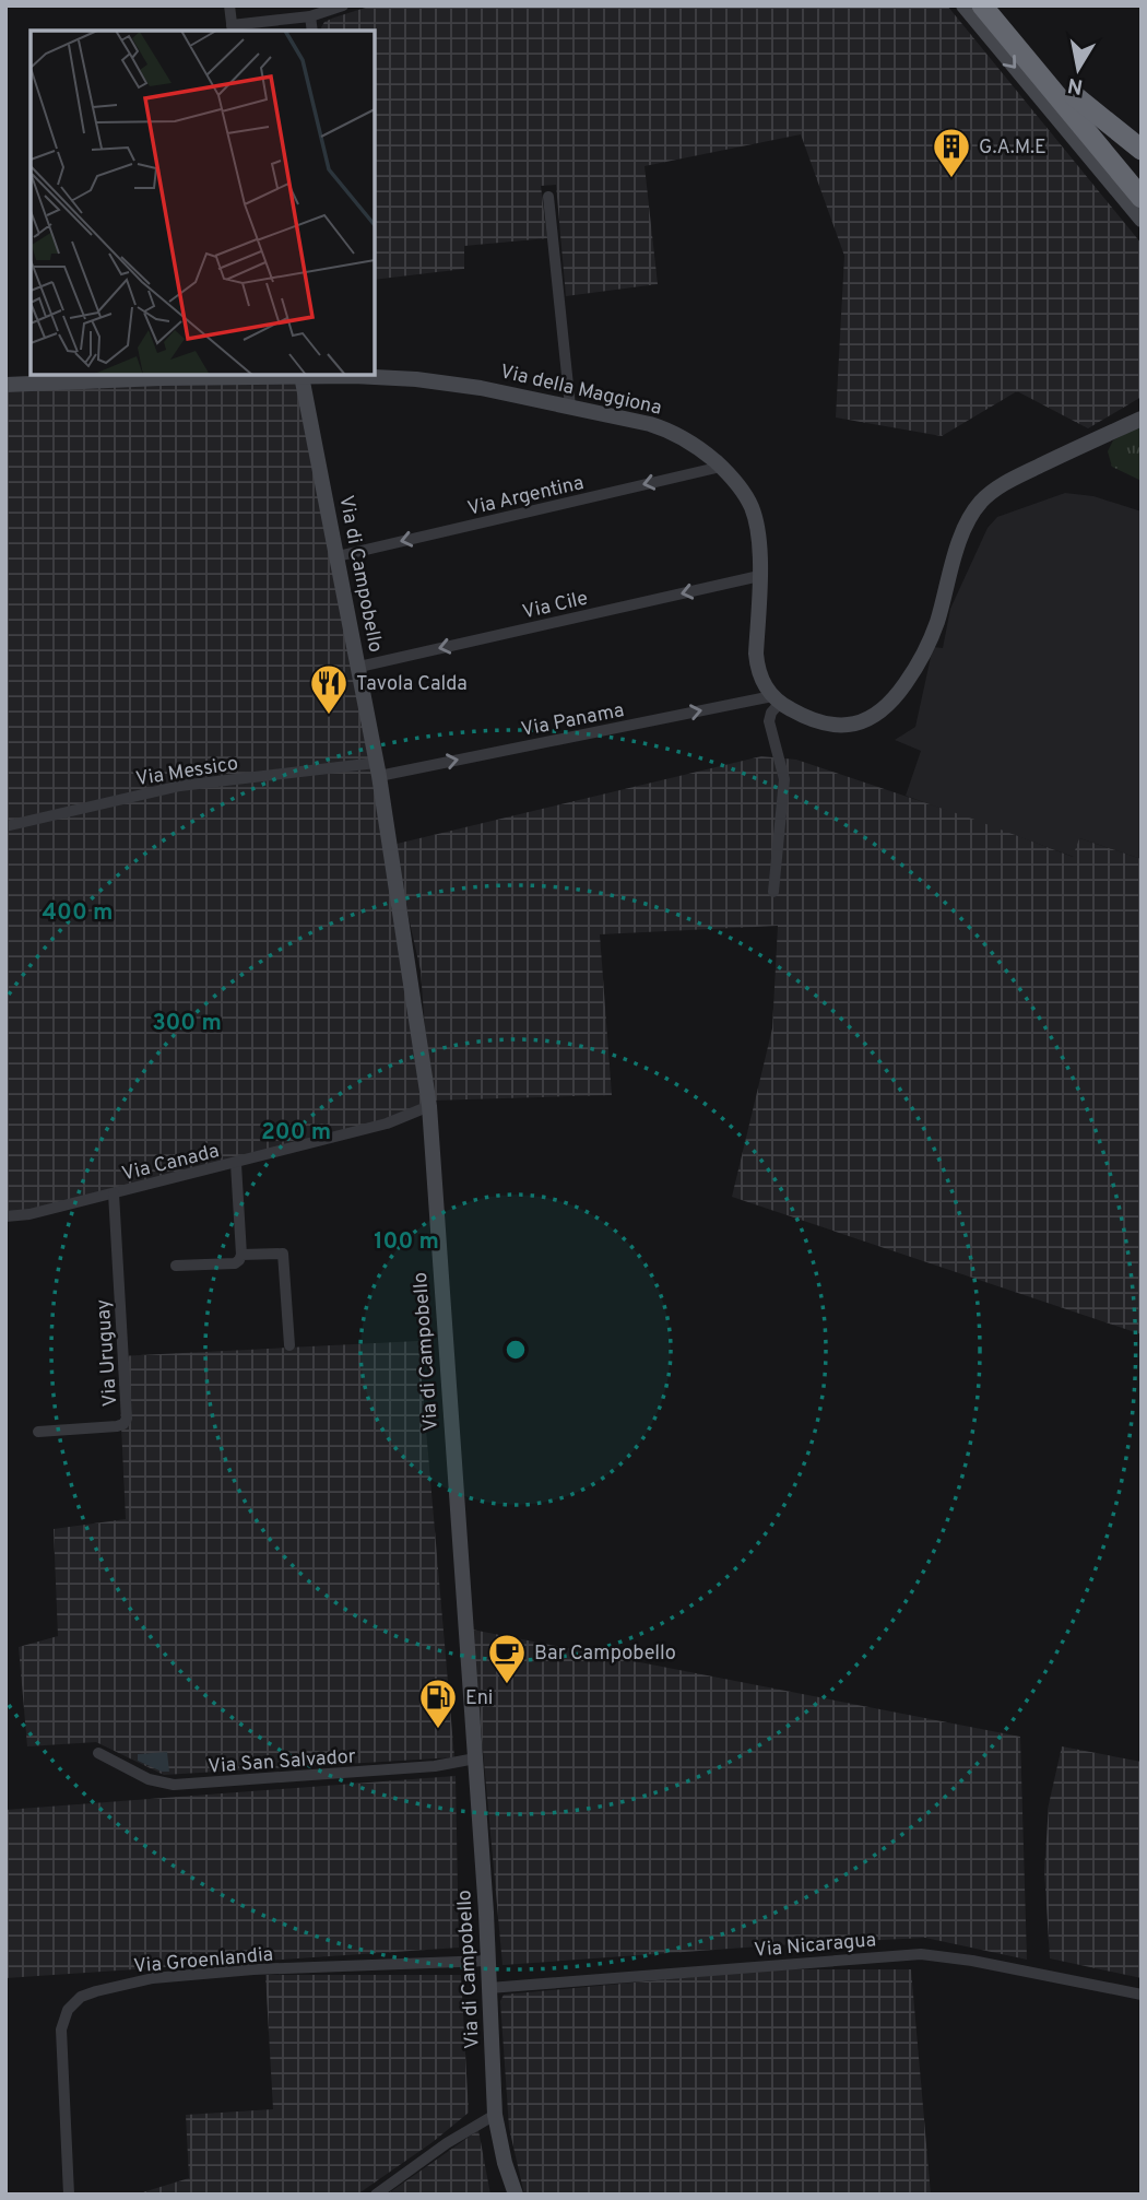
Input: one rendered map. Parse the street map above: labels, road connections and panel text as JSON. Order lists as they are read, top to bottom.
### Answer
{
  "streets": {
    "street": [
      "Via della Maggiona",
      "Via Argentina",
      "Via di Campobello",
      "Via Cile",
      "Via Panama",
      "Via Messico",
      "Via Canada",
      "Via Uruguay",
      "Via San Salvador",
      "Via Nicaragua",
      "Via Groenlandia"
    ]
  },
  "crossings": [
    ["Via della Maggiona", "Via Argentina"],
    ["Via della Maggiona", "Via di Campobello"],
    ["Via della Maggiona", "Via Cile"],
    ["Via della Maggiona", "Via Panama"],
    ["Via Argentina", "Via di Campobello"],
    ["Via di Campobello", "Via Cile"],
    ["Via di Campobello", "Via Panama"],
    ["Via di Campobello", "Via Messico"],
    ["Via di Campobello", "Via Canada"],
    ["Via di Campobello", "Via San Salvador"],
    ["Via di Campobello", "Via Nicaragua"],
    ["Via di Campobello", "Via Groenlandia"],
    ["Via Panama", "Via Messico"],
    ["Via Canada", "Via Uruguay"]
  ],
  "one_way": ["Via Argentina", "Via Cile", "Via Panama"],
  "places": {
    "building": ["G.A.M.E"],
    "restaurant": ["Tavola Calda"],
    "cafe": ["Bar Campobello"],
    "fuel station": ["Eni"]
  },
  "north": "bottom",
  "rings": [
    "400 m",
    "300 m",
    "200 m",
    "100 m"
  ]
}
